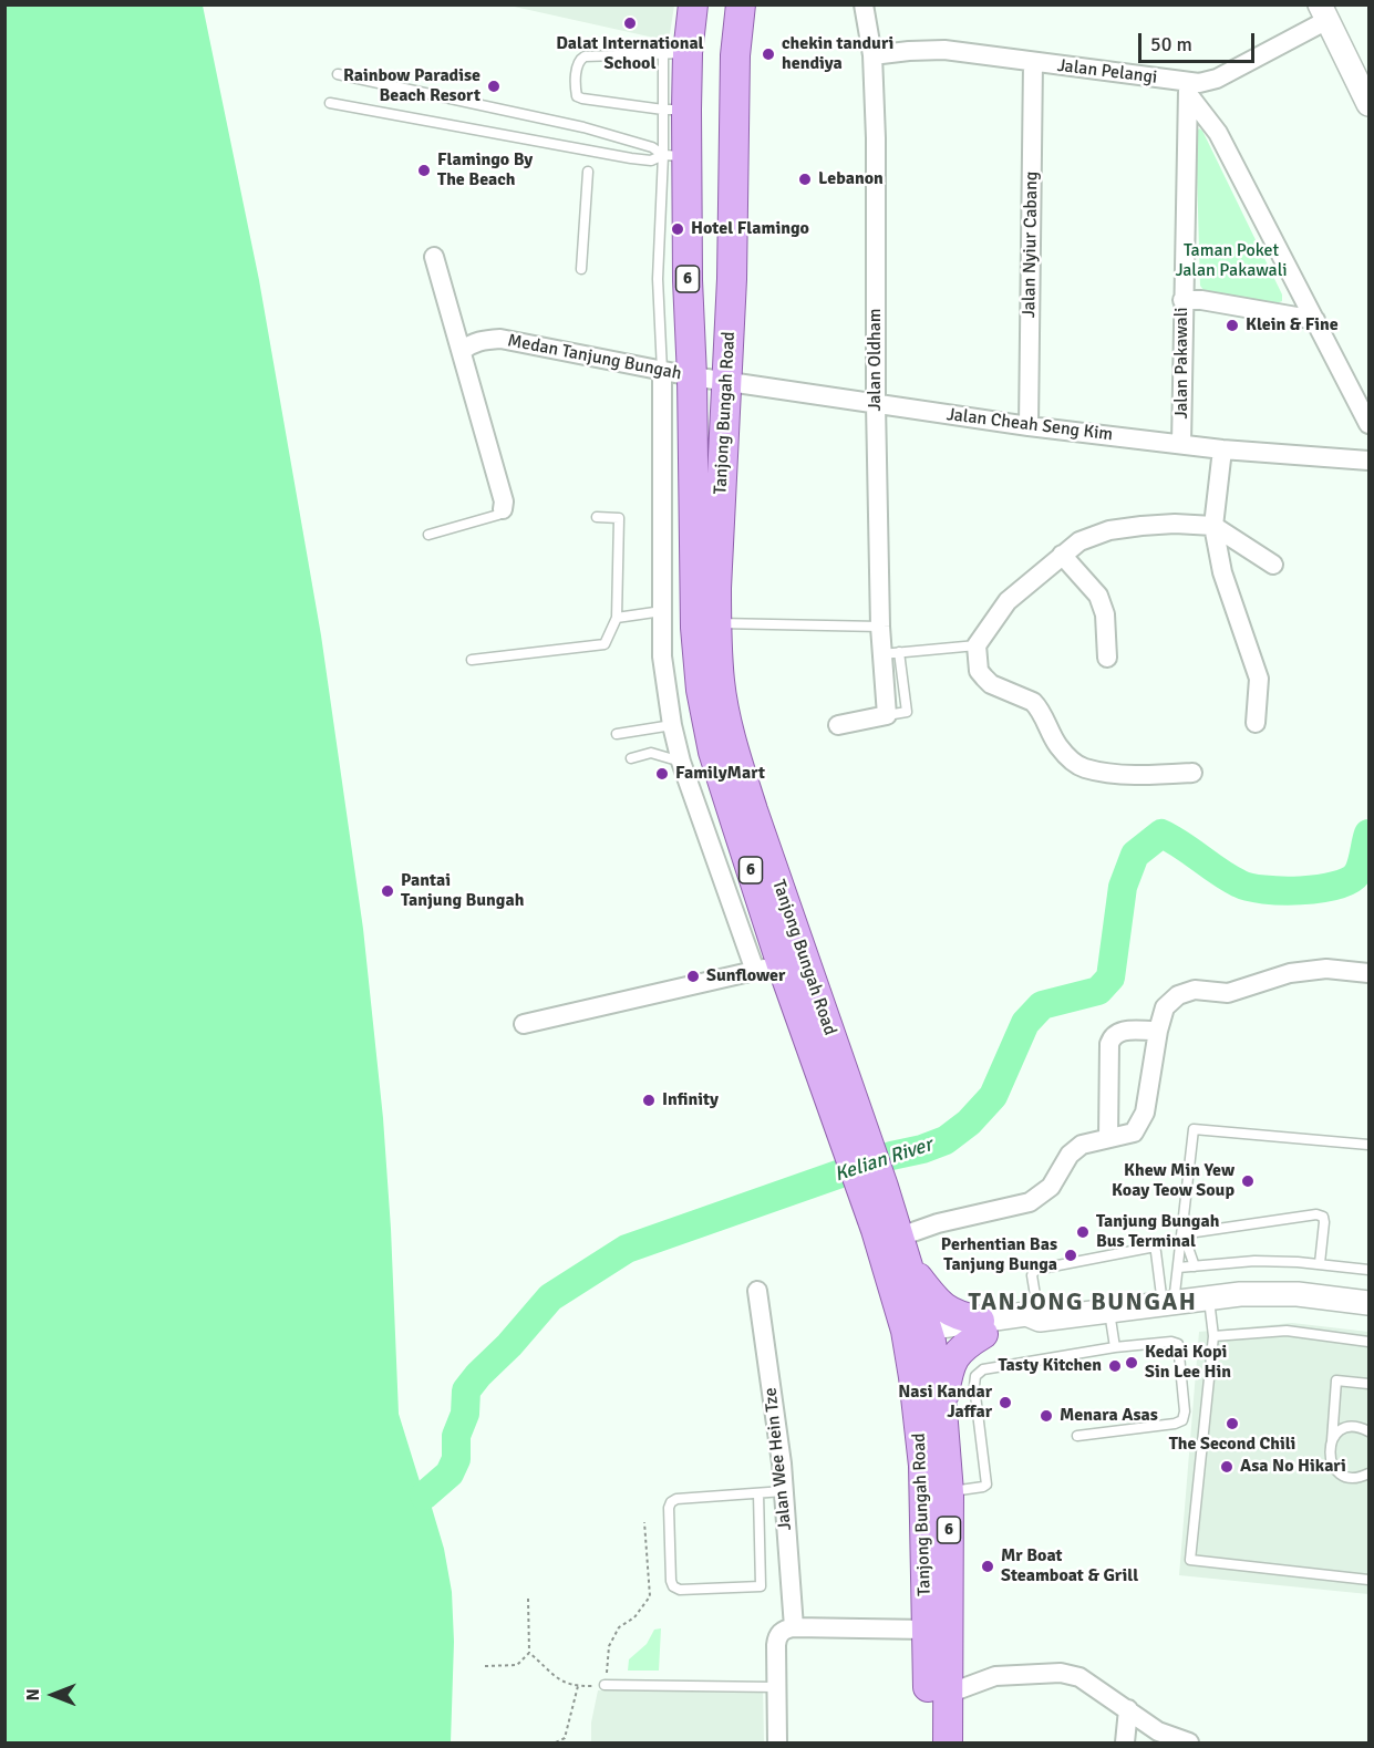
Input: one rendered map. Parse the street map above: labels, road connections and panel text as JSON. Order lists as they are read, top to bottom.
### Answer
{
  "streets": {
    "main road": ["6", "Tanjong Bungah Road"],
    "street": [
      "Jalan Pelangi",
      "Jalan Nyiur Cabang",
      "Medan Tanjung Bungah",
      "Jalan Oldham",
      "Jalan Pakawali",
      "Jalan Cheah Seng Kim",
      "Jalan Wee Hein Tze"
    ]
  },
  "crossings": [
    ["Jalan Pelangi", "Jalan Nyiur Cabang"],
    ["Jalan Pelangi", "Jalan Oldham"],
    ["Jalan Pelangi", "Jalan Pakawali"],
    ["Jalan Nyiur Cabang", "Jalan Cheah Seng Kim"],
    ["Medan Tanjung Bungah", "Tanjong Bungah Road"],
    ["Medan Tanjung Bungah", "Jalan Cheah Seng Kim"],
    ["Jalan Oldham", "Jalan Cheah Seng Kim"],
    ["Jalan Pakawali", "Jalan Cheah Seng Kim"],
    ["Tanjong Bungah Road", "Jalan Cheah Seng Kim"]
  ],
  "districts": ["TANJONG BUNGAH"],
  "water": ["Kelian River"],
  "parks": ["Taman Poket Jalan Pakawali"],
  "places": [
    "Dalat International School",
    "chekin tanduri hendiya",
    "Rainbow Paradise Beach Resort",
    "Flamingo By The Beach",
    "Lebanon",
    "Hotel Flamingo",
    "Klein & Fine",
    "FamilyMart",
    "Pantai Tanjung Bungah",
    "Sunflower",
    "Infinity",
    "Khew Min Yew Koay Teow Soup",
    "Tanjung Bungah Bus Terminal",
    "Perhentian Bas Tanjung Bunga",
    "Kedai Kopi Sin Lee Hin",
    "Tasty Kitchen",
    "Nasi Kandar Jaffar",
    "Menara Asas",
    "The Second Chili",
    "Asa No Hikari",
    "Mr Boat Steamboat & Grill"
  ],
  "scale_bar": "50 m",
  "north": "left"
}
